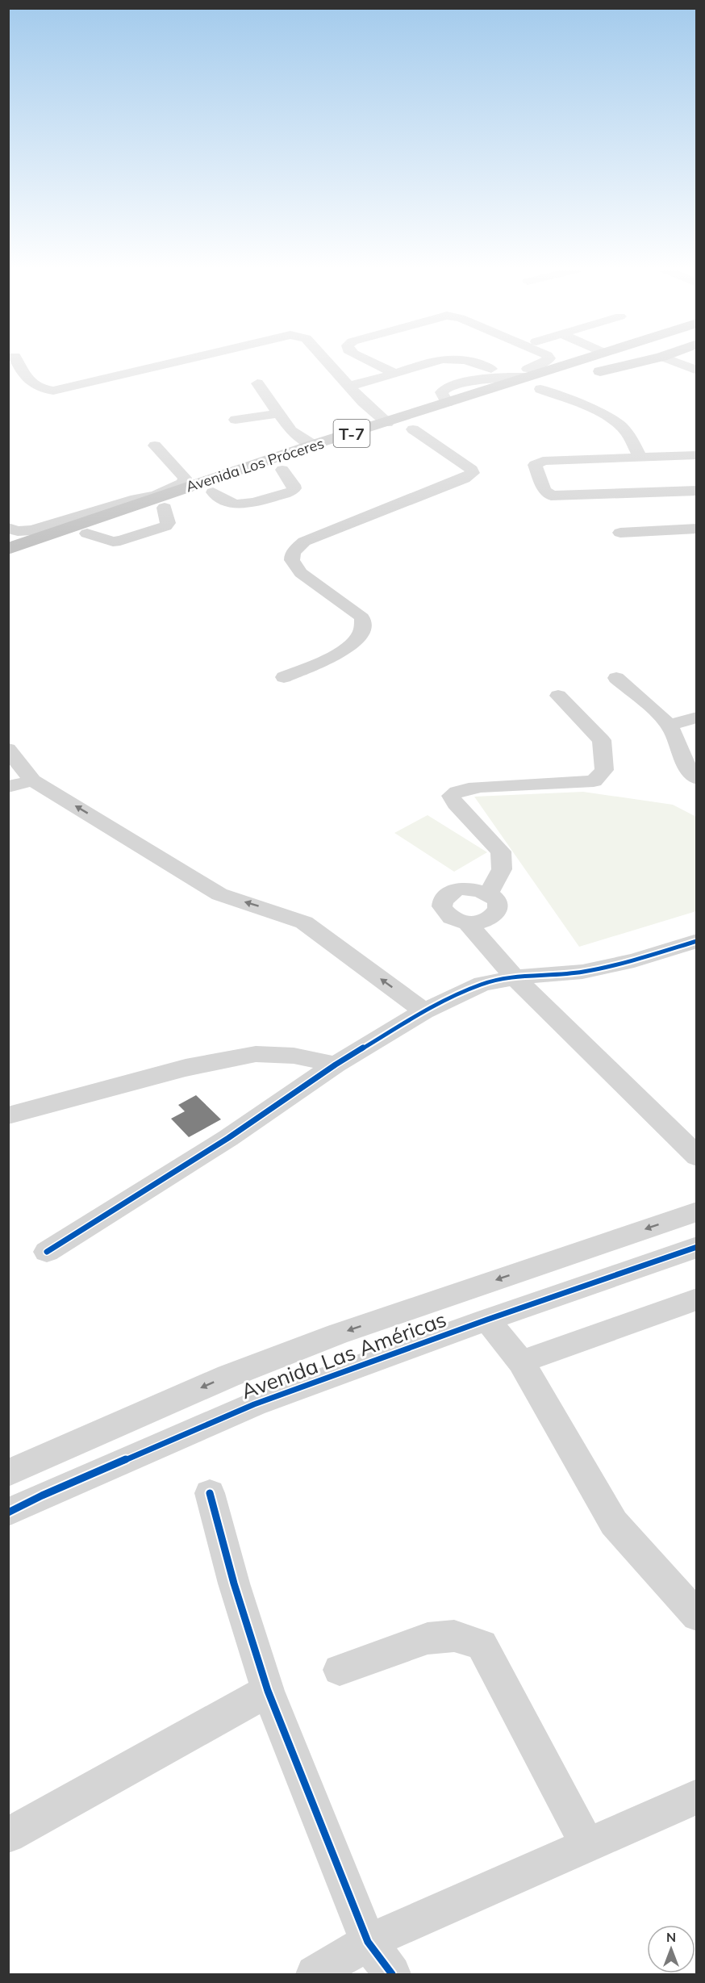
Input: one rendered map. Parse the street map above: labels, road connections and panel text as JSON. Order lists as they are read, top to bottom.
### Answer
{
  "streets": {
    "highway": ["T-7", "Avenida Los Próceres"],
    "street": ["Avenida Las Américas"]
  },
  "north": "top"
}
